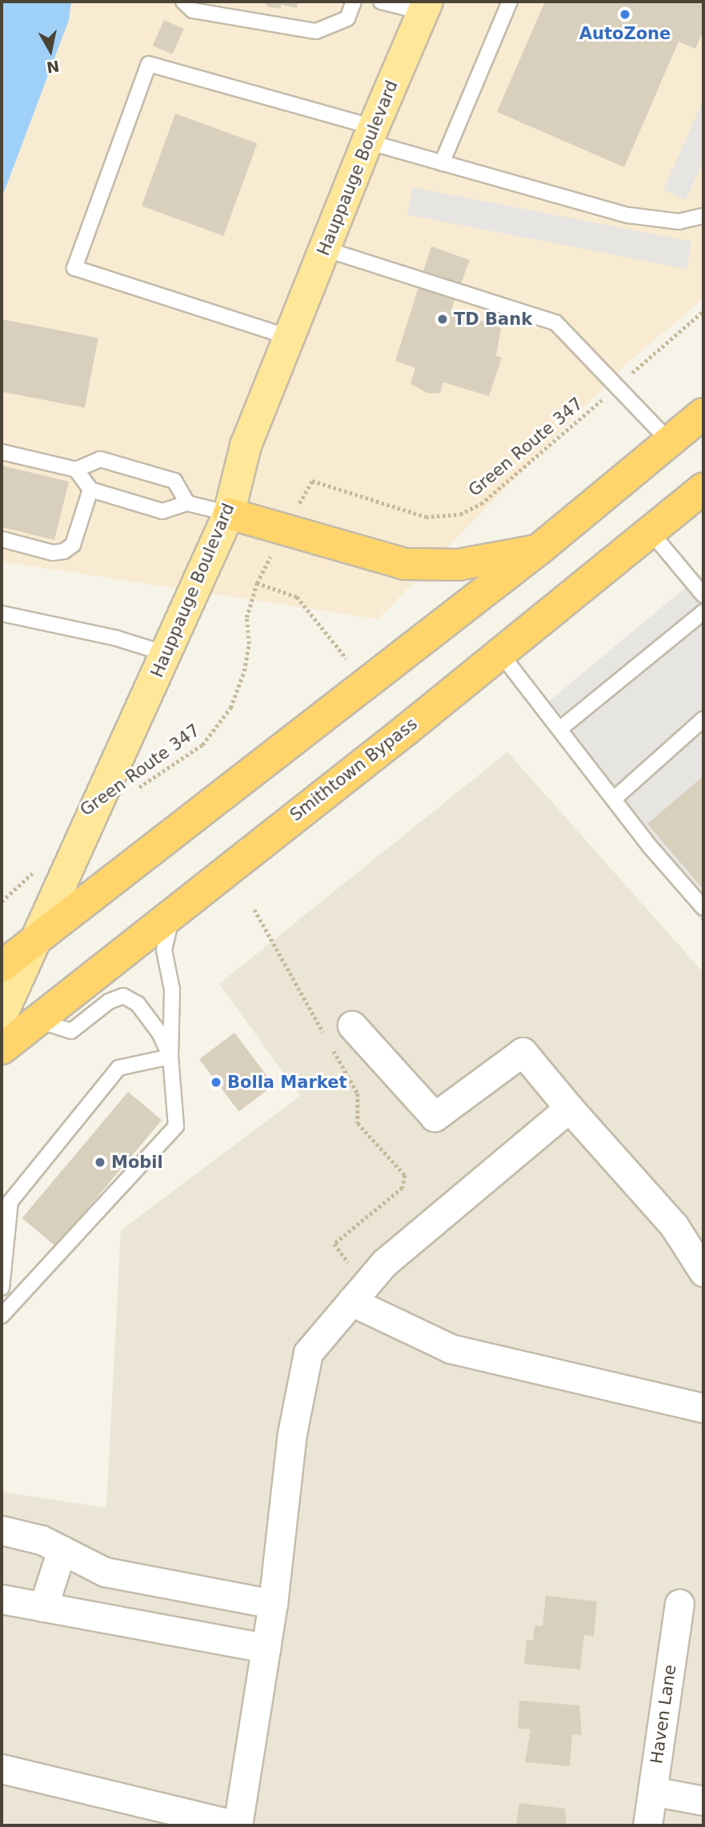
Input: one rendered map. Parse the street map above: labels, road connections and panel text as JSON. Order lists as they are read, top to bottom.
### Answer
{
  "streets": {
    "highway": ["Smithtown Bypass"],
    "main road": ["Hauppauge Boulevard"],
    "street": ["Haven Lane"],
    "path": ["Green Route 347"]
  },
  "places": [
    "AutoZone",
    "TD Bank",
    "Bolla Market",
    "Mobil"
  ],
  "north": "bottom"
}
